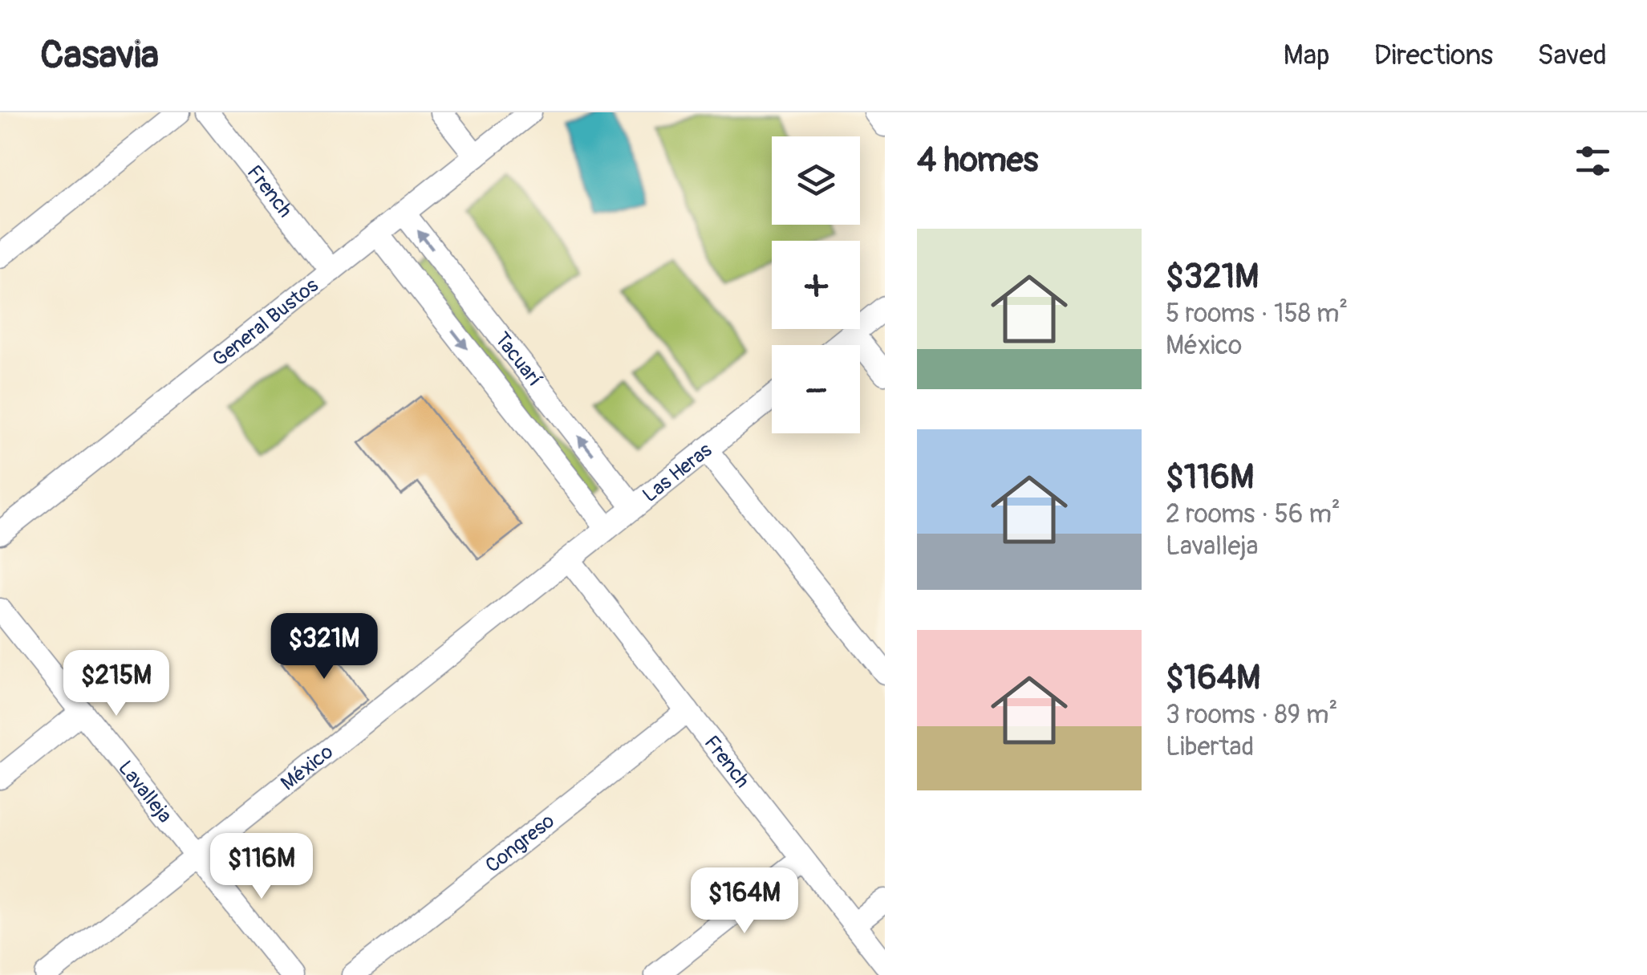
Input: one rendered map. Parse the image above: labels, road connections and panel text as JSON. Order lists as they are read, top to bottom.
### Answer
{
  "streets": {
    "street": [
      "French",
      "General Bustos",
      "Tacuarí",
      "Las Heras",
      "México",
      "Lavalleja",
      "Congreso"
    ]
  },
  "crossings": [
    ["French", "General Bustos"],
    ["French", "Las Heras"],
    ["French", "México"],
    ["French", "Congreso"],
    ["General Bustos", "Tacuarí"],
    ["Tacuarí", "Las Heras"],
    ["Las Heras", "México"],
    ["México", "Lavalleja"]
  ],
  "page": {
    "header": "Casavia",
    "nav": ["Map", "Directions", "Saved"],
    "heading": "4 homes",
    "map_buttons": ["+", "−"],
    "list": [
      {
        "name": "$321M",
        "note": "5 rooms · 158 m² · México"
      },
      {
        "name": "$116M",
        "note": "2 rooms · 56 m² · Lavalleja"
      },
      {
        "name": "$164M",
        "note": "3 rooms · 89 m² · Libertad"
      }
    ],
    "price": [
      "$321M",
      "$215M",
      "$116M",
      "$164M"
    ]
  }
}
